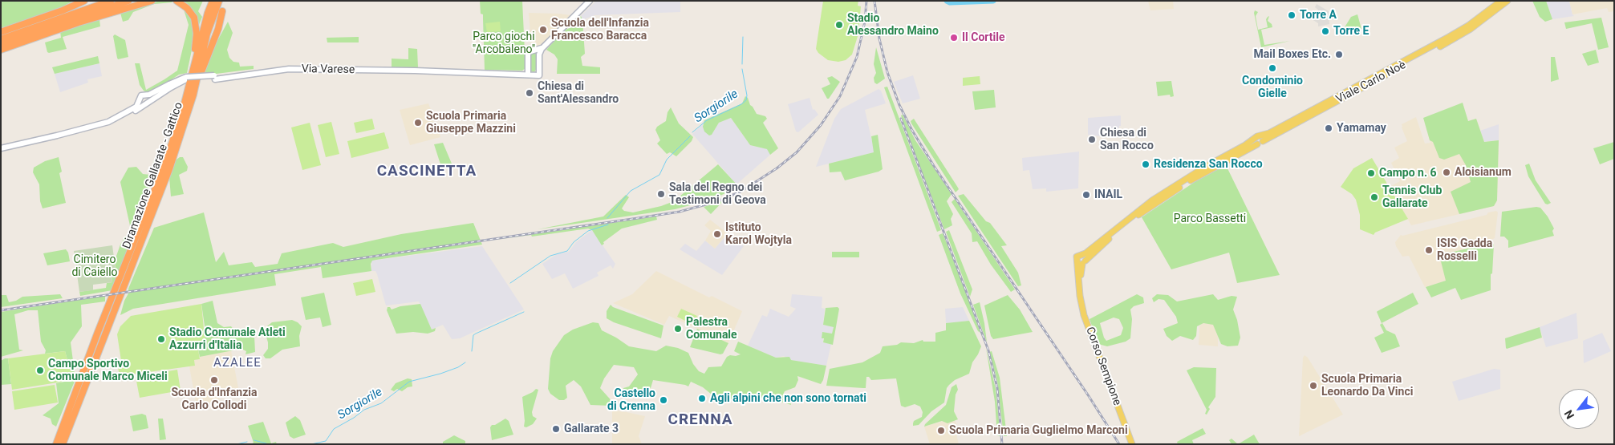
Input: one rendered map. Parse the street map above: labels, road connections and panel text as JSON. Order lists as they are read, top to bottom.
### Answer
{
  "streets": {
    "highway": ["Diramazione Gallarate - Gattico"],
    "main road": ["Via Varese", "Viale Carlo Noè", "Corso Sempione"]
  },
  "crossings": [
    ["Viale Carlo Noè", "Corso Sempione"]
  ],
  "districts": ["CASCINETTA", "AZALEE", "CRENNA"],
  "water": ["Sorgiorile"],
  "parks": ["Parco giochi \"Arcobaleno\"", "Parco Bassetti", "Cimitero di Caiello"],
  "places": [
    "Torre A",
    "Stadio Alessandro Maino",
    "Scuola dell'Infanzia Francesco Baracca",
    "Torre E",
    "Il Cortile",
    "Mail Boxes Etc.",
    "Condominio Gielle",
    "Chiesa di Sant'Alessandro",
    "Scuola Primaria Giuseppe Mazzini",
    "Yamamay",
    "Chiesa di San Rocco",
    "Residenza San Rocco",
    "Aloisianum",
    "Campo n. 6",
    "Sala del Regno dei Testimoni di Geova",
    "INAIL",
    "Tennis Club Gallarate",
    "Istituto Karol Wojtyla",
    "ISIS Gadda Rosselli",
    "Palestra Comunale",
    "Stadio Comunale Atleti Azzurri d'Italia",
    "Campo Sportivo Comunale Marco Miceli",
    "Scuola d'Infanzia Carlo Collodi",
    "Scuola Primaria Leonardo Da Vinci",
    "Agli alpini che non sono tornati",
    "Castello di Crenna",
    "Gallarate 3",
    "Scuola Primaria Guglielmo Marconi"
  ],
  "north": "bottom left"
}
